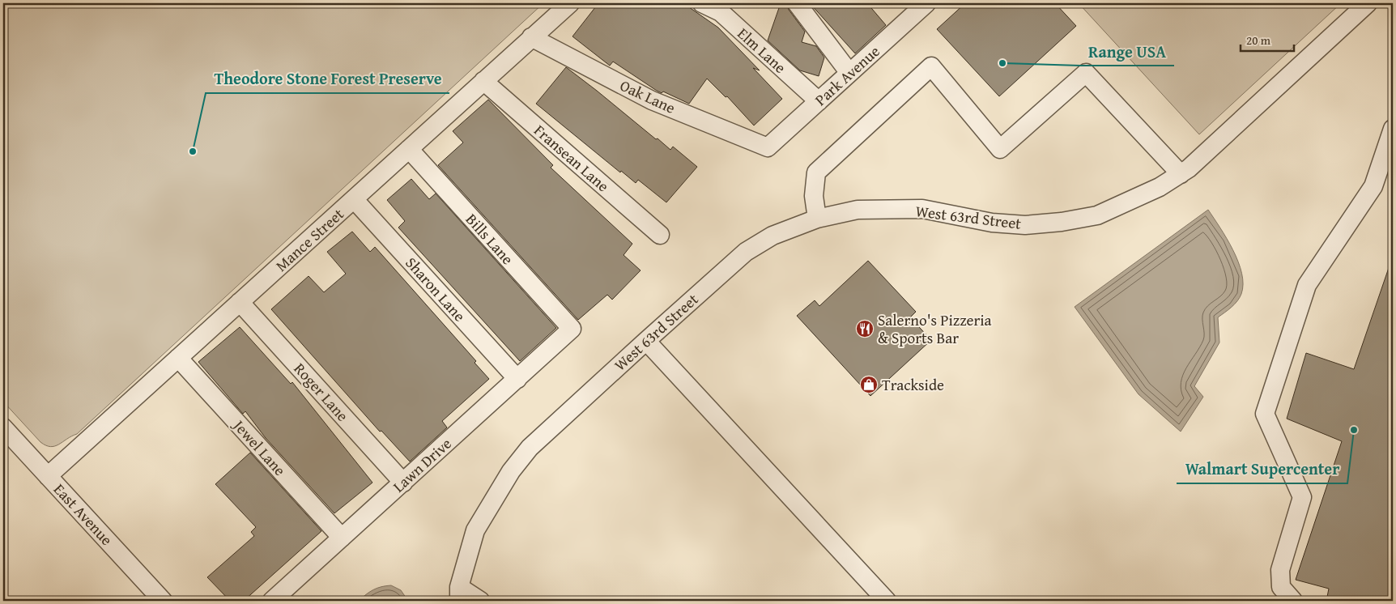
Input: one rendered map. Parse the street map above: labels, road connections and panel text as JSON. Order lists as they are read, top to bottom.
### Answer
{
  "streets": {
    "street": [
      "Elm Lane",
      "Park Avenue",
      "Oak Lane",
      "Fransean Lane",
      "West 63rd Street",
      "Bills Lane",
      "Mance Street",
      "Sharon Lane",
      "Roger Lane",
      "Jewel Lane",
      "Lawn Drive",
      "East Avenue"
    ]
  },
  "crossings": [
    ["Elm Lane", "Park Avenue"],
    ["Park Avenue", "Oak Lane"],
    ["Oak Lane", "Mance Street"],
    ["Fransean Lane", "Mance Street"],
    ["Bills Lane", "Mance Street"],
    ["Bills Lane", "Lawn Drive"],
    ["Mance Street", "Sharon Lane"],
    ["Mance Street", "Roger Lane"],
    ["Mance Street", "Jewel Lane"],
    ["Mance Street", "East Avenue"],
    ["Sharon Lane", "Lawn Drive"],
    ["Roger Lane", "Lawn Drive"],
    ["Jewel Lane", "Lawn Drive"]
  ],
  "places": {
    "other": ["Range USA", "Theodore Stone Forest Preserve", "Walmart Supercenter"],
    "restaurant": ["Salerno's Pizzeria & Sports Bar"],
    "shop": ["Trackside"]
  },
  "scale_bar": "20 m"
}
